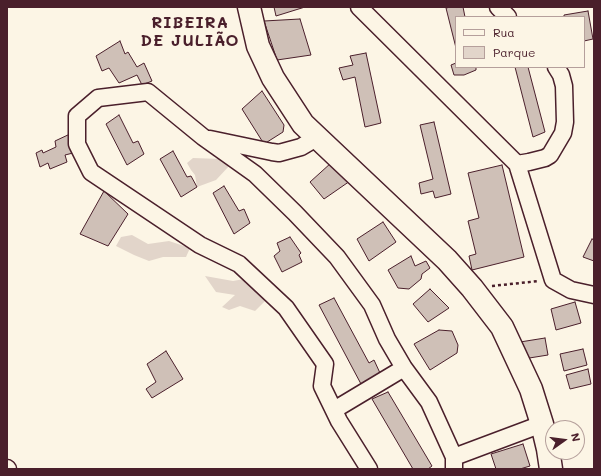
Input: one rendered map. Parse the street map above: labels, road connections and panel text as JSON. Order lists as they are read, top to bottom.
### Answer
{
  "districts": ["RIBEIRA DE JULIÃO"],
  "legend": ["Rua", "Parque"],
  "north": "right"
}
